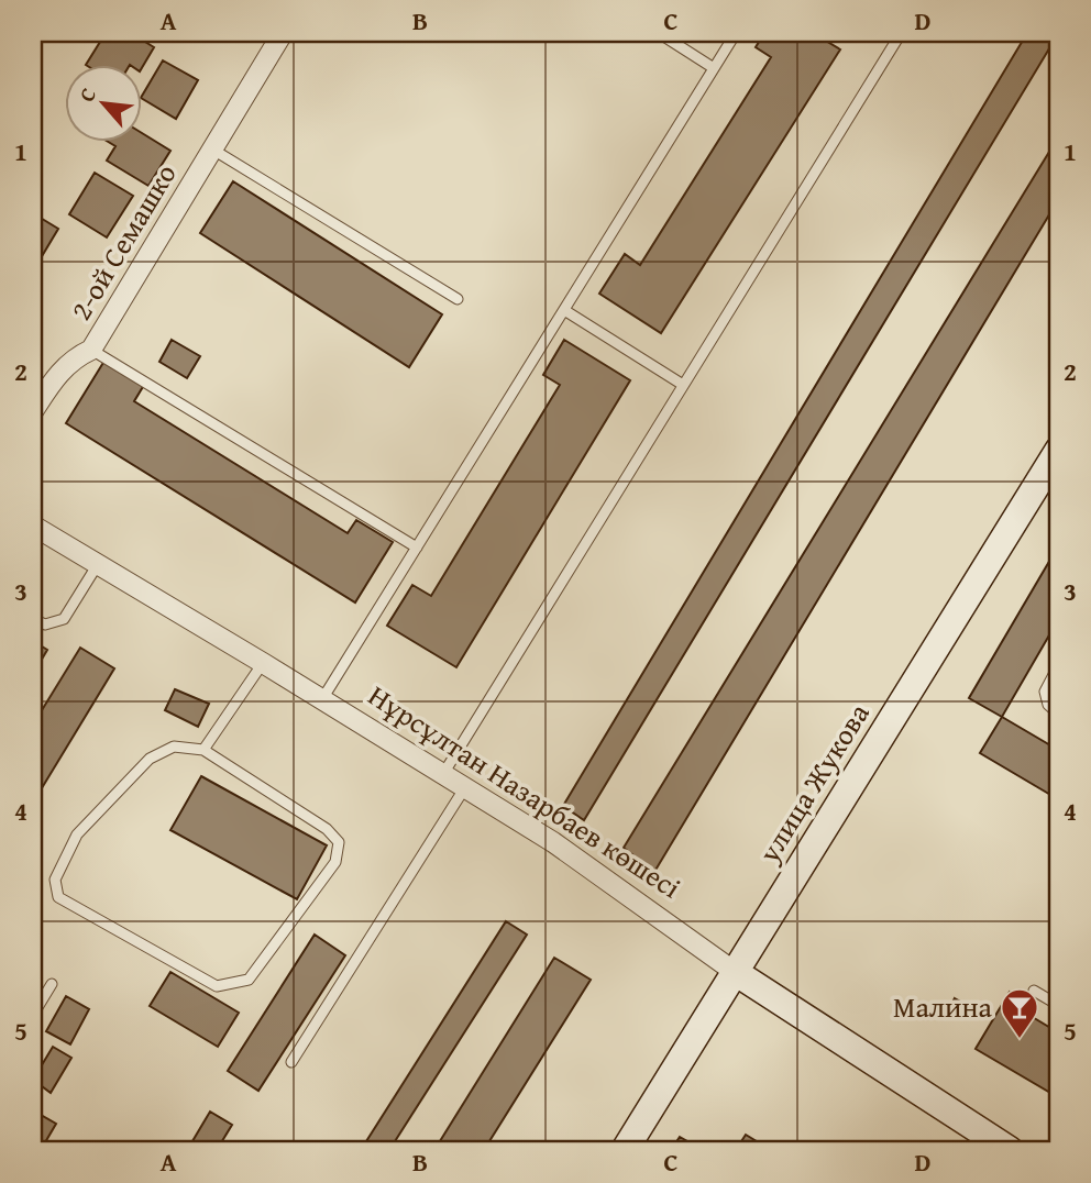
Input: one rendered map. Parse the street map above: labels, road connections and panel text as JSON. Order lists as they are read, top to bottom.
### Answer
{
  "streets": {
    "main road": ["улица Жукова", "Нұрсұлтан Назарбаев көшесі"],
    "street": ["2-ой Семашко"]
  },
  "crossings": [
    ["улица Жукова", "Нұрсұлтан Назарбаев көшесі"]
  ],
  "places": {
    "bar": ["Малина"]
  },
  "north": "top left",
  "grid": {
    "columns": [
      "A",
      "B",
      "C",
      "D"
    ],
    "rows": [
      "1",
      "2",
      "3",
      "4",
      "5"
    ]
  }
}
